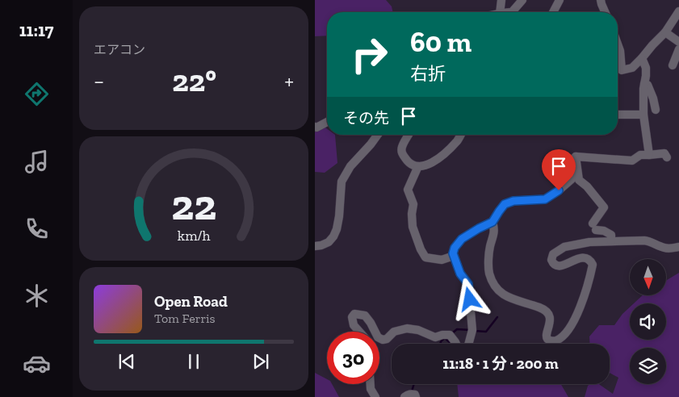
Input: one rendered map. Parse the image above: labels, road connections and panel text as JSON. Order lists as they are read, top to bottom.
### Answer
{
  "north": "bottom",
  "page": {
    "tabs": "11:17",
    "tile": "エアコン",
    "turn": ["60 m", "右折"],
    "heat": ["−", "22°", "+"],
    "then": "その先",
    "song": ["Open Road", "Tom Ferris"],
    "limit": "30",
    "trip": "11:18 · 1 分 · 200 m",
    "gauge": ["22", "km/h"]
  }
}
